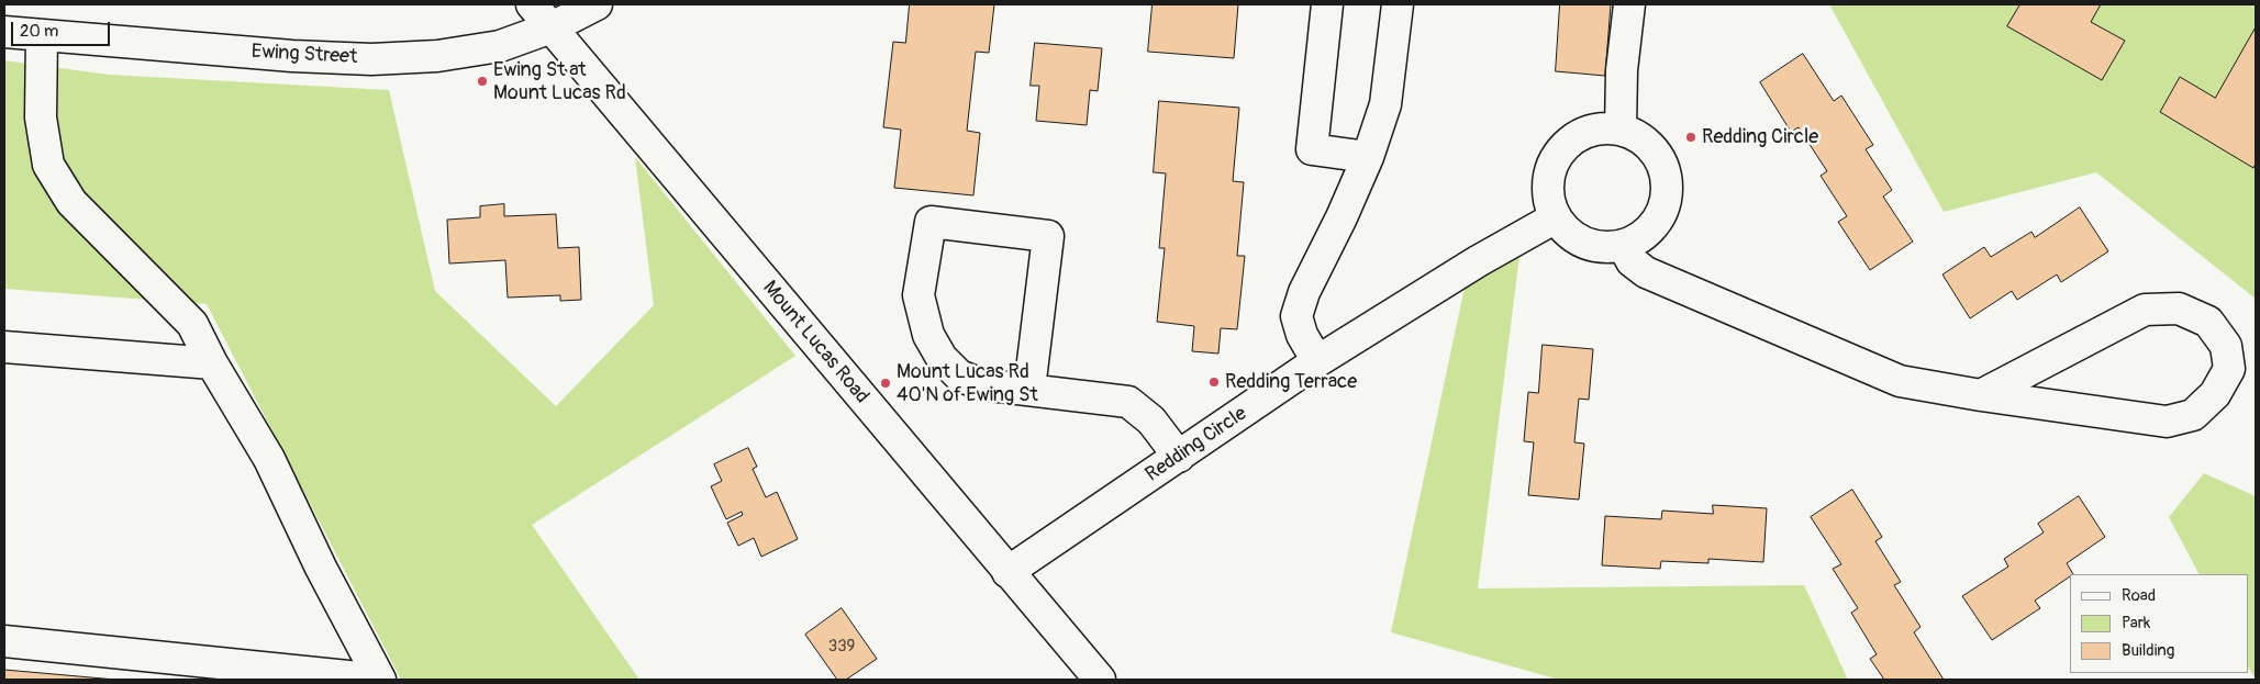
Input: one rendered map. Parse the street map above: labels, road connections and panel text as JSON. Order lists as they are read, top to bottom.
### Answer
{
  "streets": {
    "street": ["Ewing Street", "Mount Lucas Road", "Redding Circle"]
  },
  "crossings": [
    ["Ewing Street", "Mount Lucas Road"],
    ["Mount Lucas Road", "Redding Circle"]
  ],
  "places": [
    "Ewing St at Mount Lucas Rd",
    "Redding Circle",
    "Redding Terrace",
    "Mount Lucas Rd 40'N of Ewing St"
  ],
  "house_numbers": ["339"],
  "legend": ["Road", "Park", "Building"],
  "scale_bar": "20 m"
}
